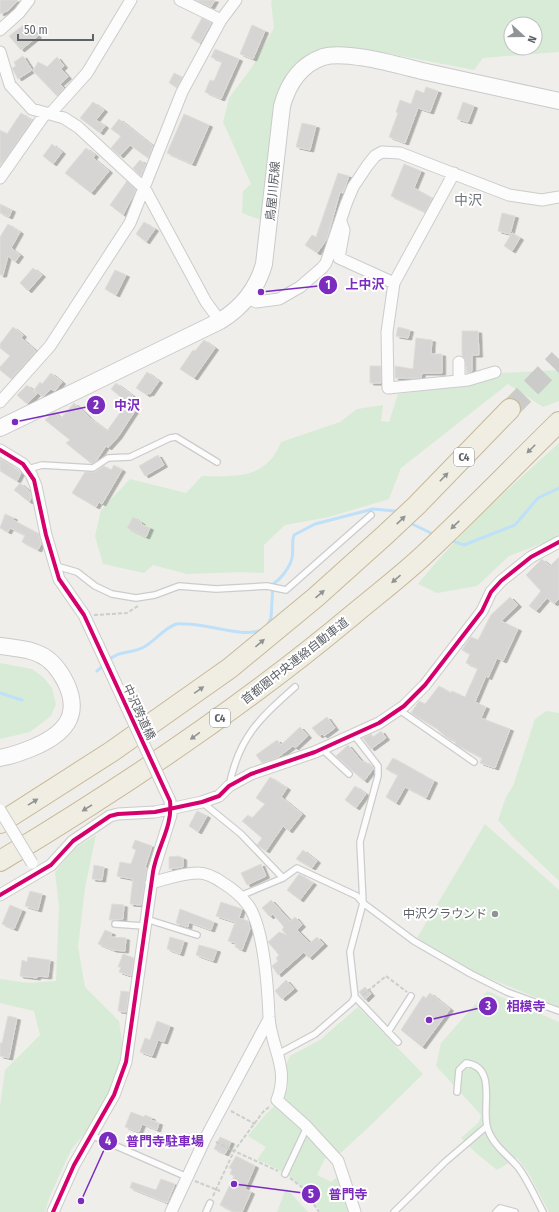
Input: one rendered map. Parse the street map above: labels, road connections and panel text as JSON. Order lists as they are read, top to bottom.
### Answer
{
  "streets": {
    "highway": ["C4", "首都圏中央連絡自動車道"],
    "main road": ["鳥屋川尻線"],
    "street": ["中沢跨道橋"]
  },
  "districts": ["中沢"],
  "places": [
    "上中沢",
    "中沢",
    "中沢グラウンド",
    "相模寺",
    "普門寺",
    "普門寺駐車場"
  ],
  "scale_bar": "50 m",
  "north": "right"
}
